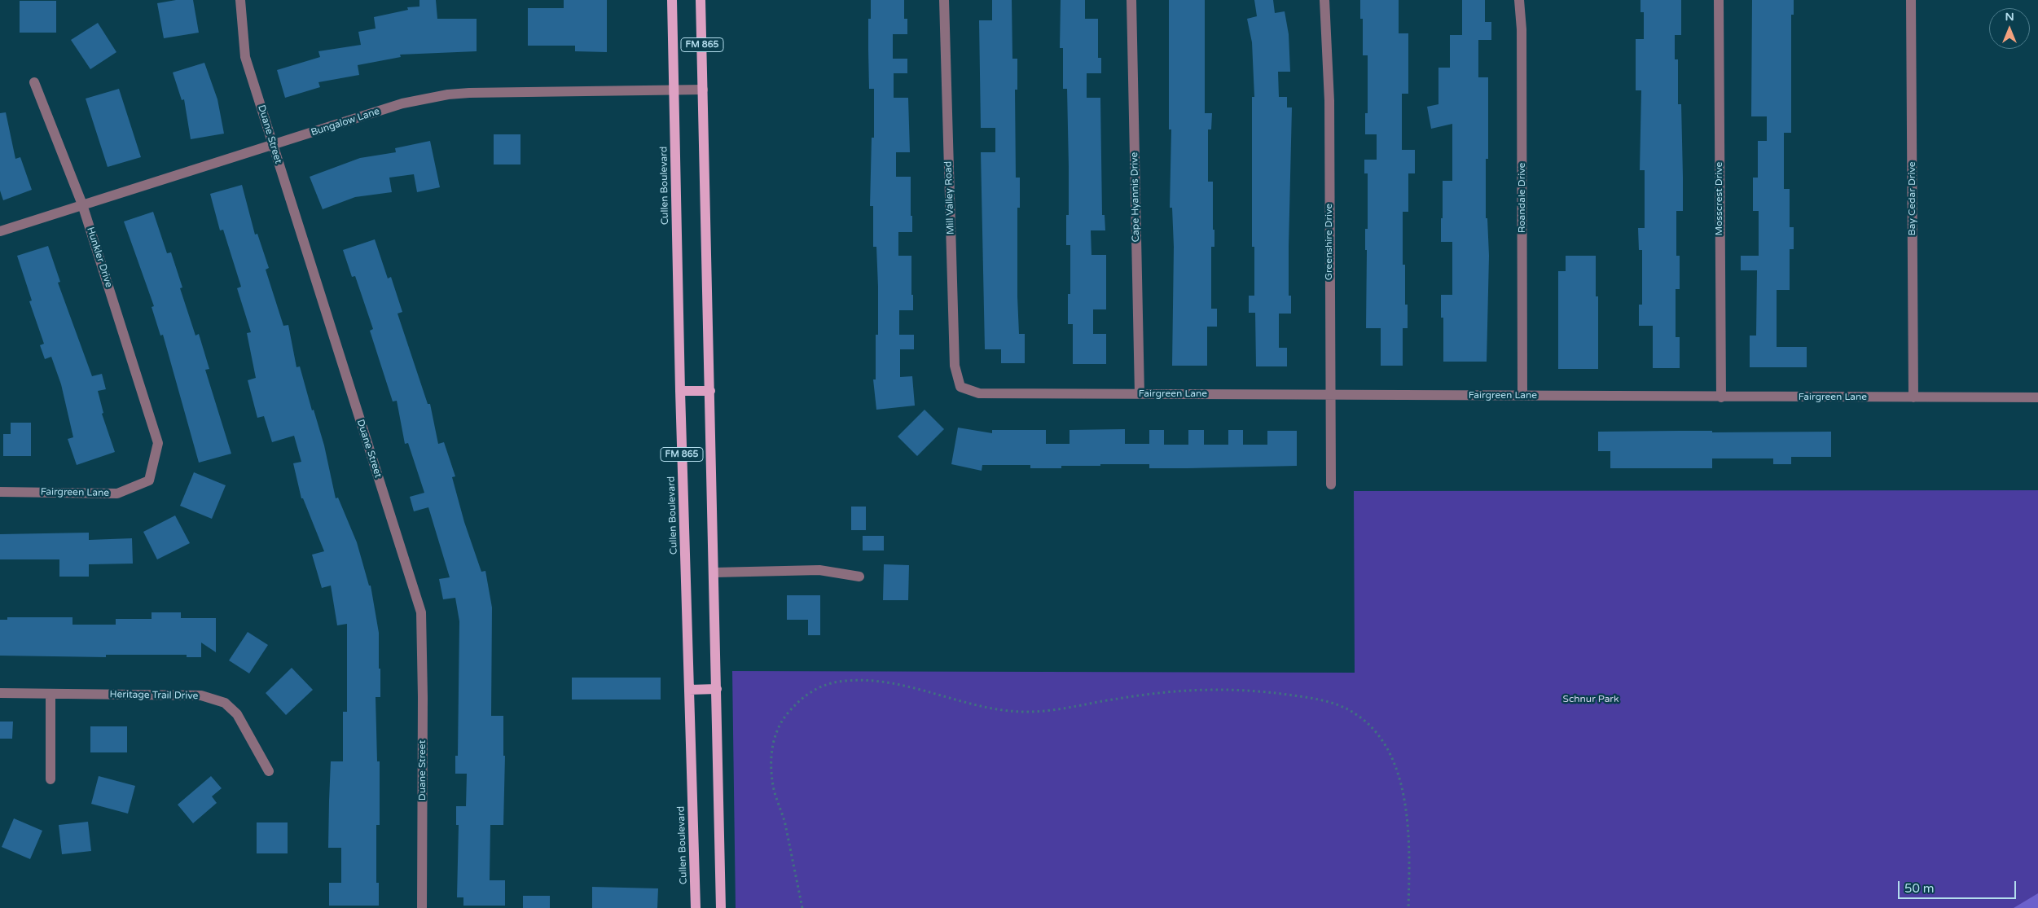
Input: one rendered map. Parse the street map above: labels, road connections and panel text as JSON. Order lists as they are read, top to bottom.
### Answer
{
  "streets": {
    "main road": ["FM 865", "Cullen Boulevard"],
    "street": [
      "Bungalow Lane",
      "Duane Street",
      "Cape Hyannis Drive",
      "Mill Valley Road",
      "Roandale Drive",
      "Mosscrest Drive",
      "Bay Cedar Drive",
      "Greenshire Drive",
      "Hunkler Drive",
      "Fairgreen Lane",
      "Heritage Trail Drive"
    ]
  },
  "crossings": [
    ["FM 865", "Bungalow Lane"],
    ["Bungalow Lane", "Duane Street"],
    ["Bungalow Lane", "Cullen Boulevard"],
    ["Bungalow Lane", "Hunkler Drive"],
    ["Cape Hyannis Drive", "Fairgreen Lane"],
    ["Mill Valley Road", "Fairgreen Lane"],
    ["Roandale Drive", "Fairgreen Lane"],
    ["Mosscrest Drive", "Fairgreen Lane"],
    ["Bay Cedar Drive", "Fairgreen Lane"],
    ["Greenshire Drive", "Fairgreen Lane"],
    ["Hunkler Drive", "Fairgreen Lane"]
  ],
  "parks": ["Schnur Park"],
  "scale_bar": "50 m",
  "north": "top"
}
